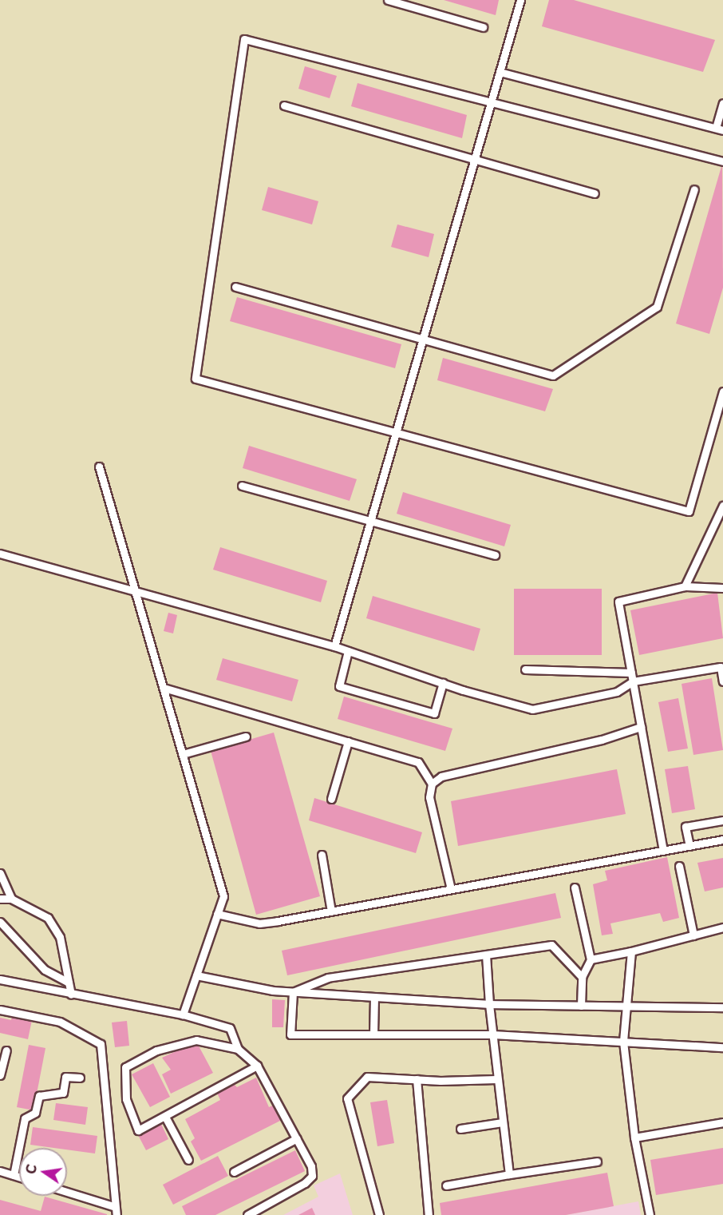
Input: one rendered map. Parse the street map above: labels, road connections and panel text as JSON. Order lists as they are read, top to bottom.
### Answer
{
  "north": "left"
}
